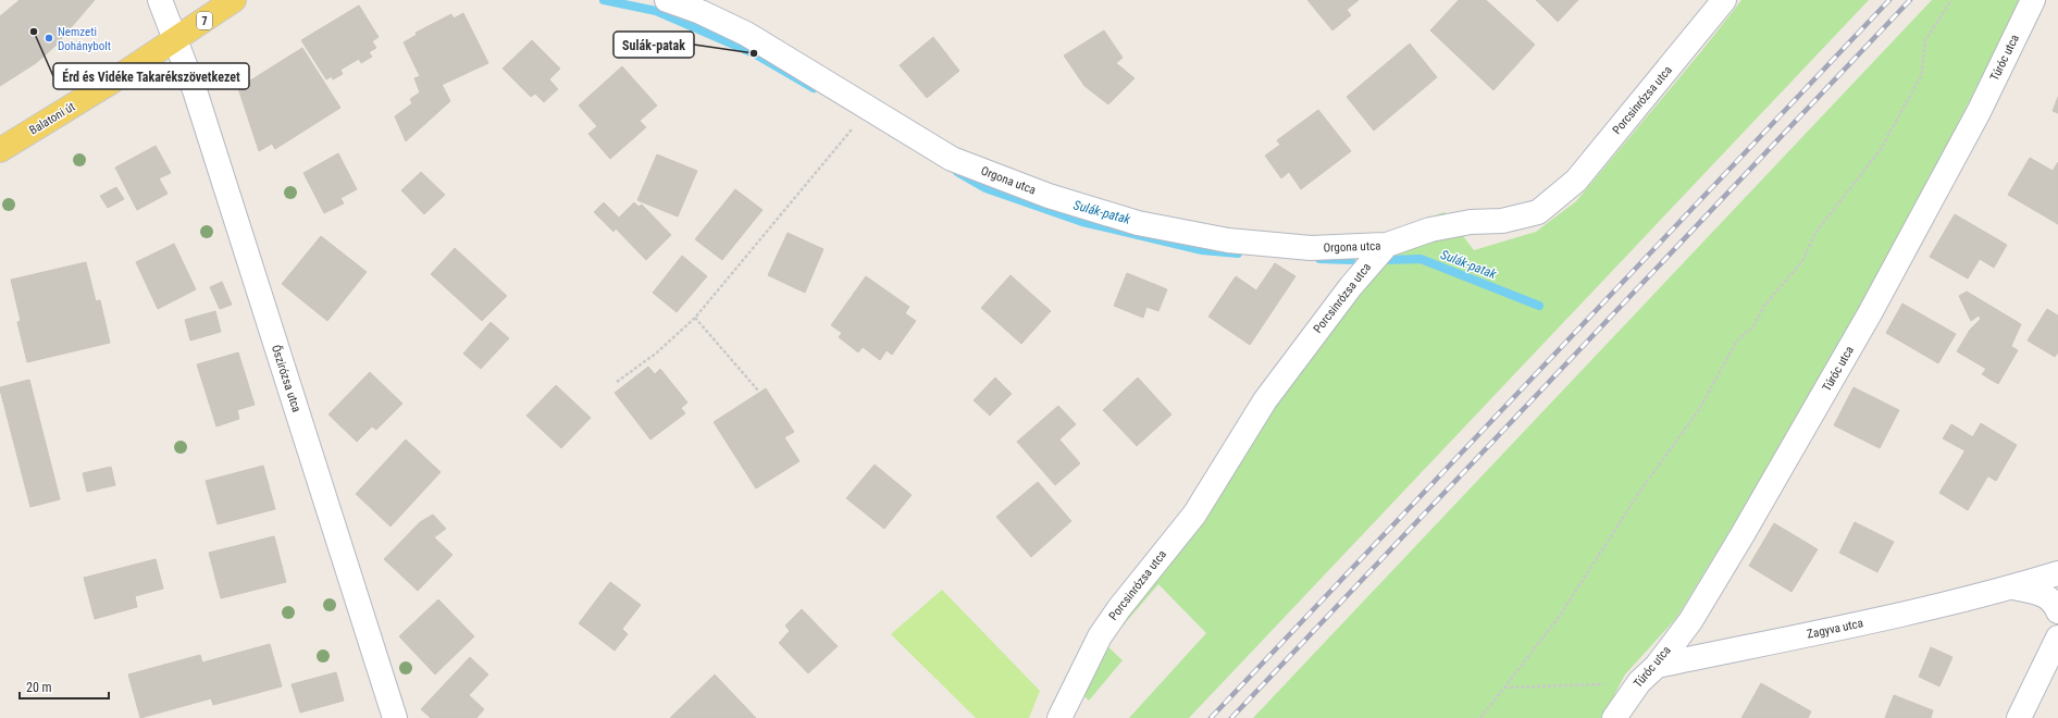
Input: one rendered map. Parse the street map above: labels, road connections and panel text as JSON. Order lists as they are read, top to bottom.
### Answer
{
  "streets": {
    "main road": ["7", "Balatoni út"],
    "street": [
      "Túróc utca",
      "Porcsinrózsa utca",
      "Orgona utca",
      "Őszirózsa utca",
      "Zagyva utca"
    ]
  },
  "crossings": [
    ["Túróc utca", "Zagyva utca"],
    ["Porcsinrózsa utca", "Orgona utca"],
    ["Balatoni út", "Őszirózsa utca"]
  ],
  "water": ["Sulák-patak"],
  "places": ["Érd és Vidéke Takarékszövetkezet", "Nemzeti Dohánybolt", "Sulák-patak"],
  "scale_bar": "20 m"
}
